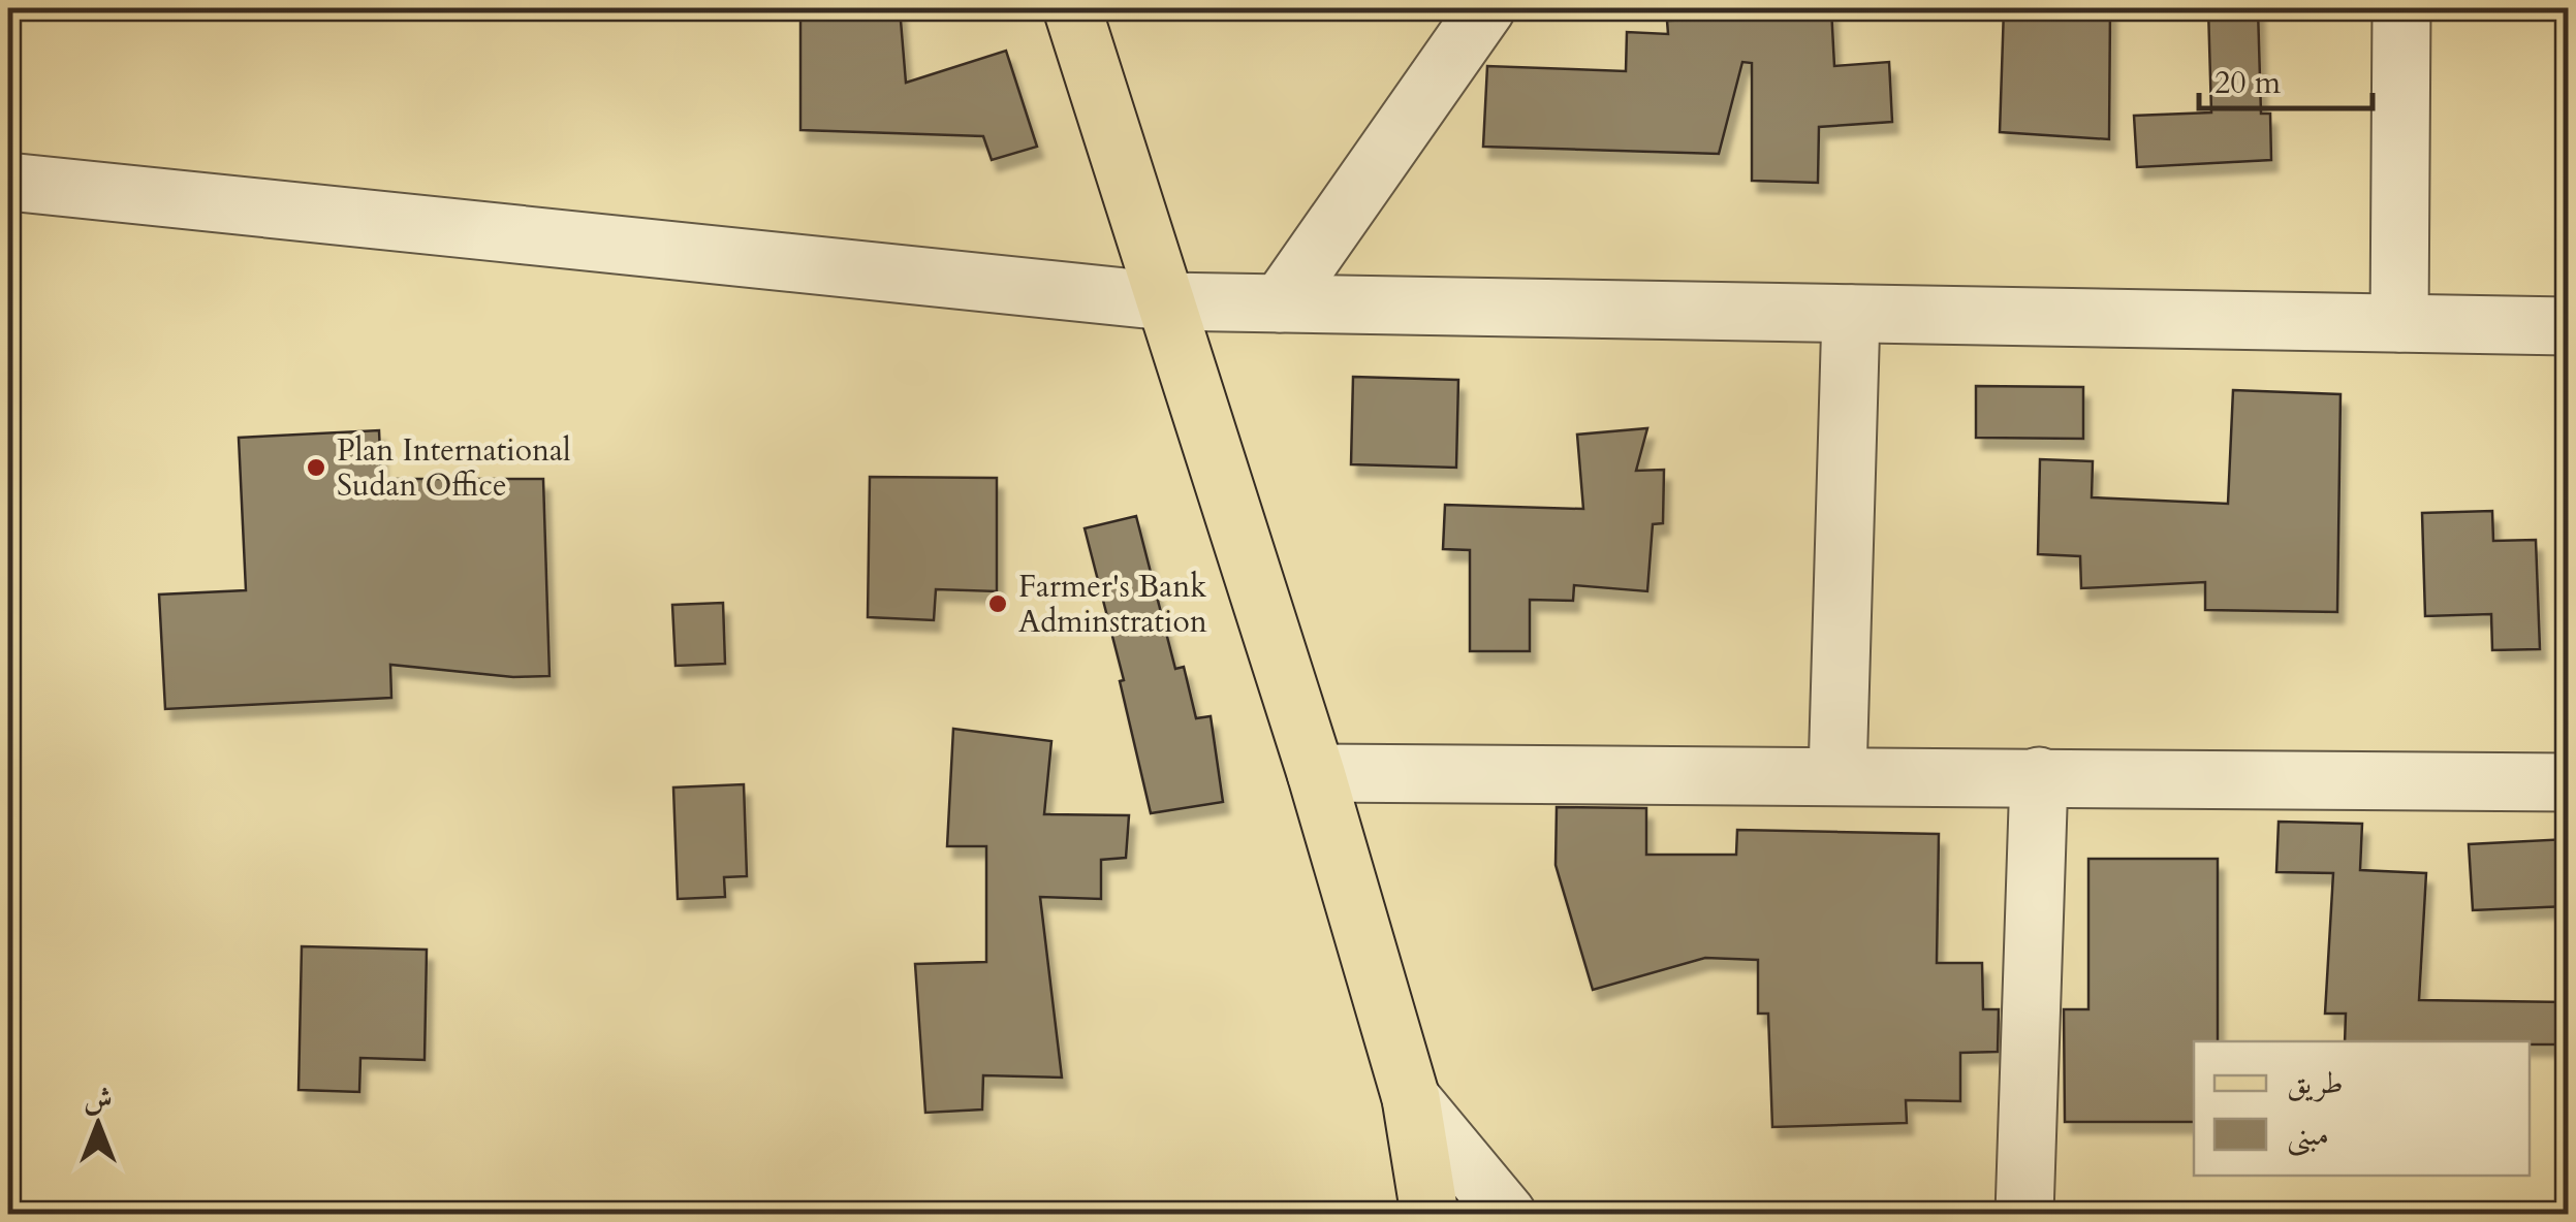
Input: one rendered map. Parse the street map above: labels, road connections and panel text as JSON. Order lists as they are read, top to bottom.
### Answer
{
  "places": ["Plan International Sudan Office", "Farmer's Bank Adminstration"],
  "legend": ["طريق", "مبنى"],
  "scale_bar": "20 m",
  "north": "top"
}
